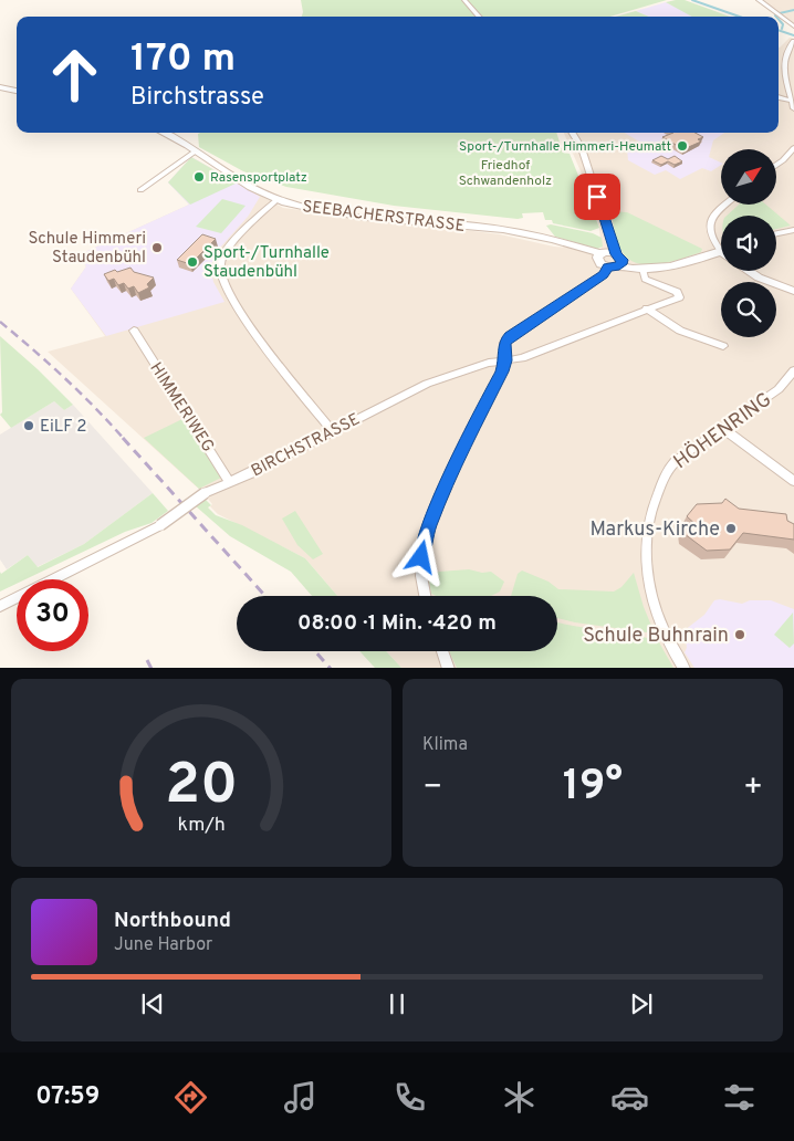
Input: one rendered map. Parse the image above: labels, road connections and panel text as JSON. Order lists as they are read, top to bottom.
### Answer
{
  "streets": {
    "street": [
      "SEEBACHERSTRASSE",
      "HIMMERIWEG",
      "HÖHENRING",
      "BIRCHSTRASSE"
    ]
  },
  "crossings": [
    ["SEEBACHERSTRASSE", "BIRCHSTRASSE"],
    ["HIMMERIWEG", "BIRCHSTRASSE"]
  ],
  "parks": ["Friedhof Schwandenholz"],
  "places": [
    "Sport-/Turnhalle Himmeri-Heumatt",
    "Rasensportplatz",
    "Schule Himmeri Staudenbühl",
    "Sport-/Turnhalle Staudenbühl",
    "EiLF 2",
    "Markus-Kirche",
    "Schule Buhnrain"
  ],
  "north": "top right",
  "page": {
    "turn": ["170 m", "Birchstrasse"],
    "limit": "30",
    "trip": "08:00 · 1 Min. · 420 m",
    "tile": "Klima",
    "heat": ["−", "19°", "+"],
    "song": ["Northbound", "June Harbor"],
    "tabs": "07:59",
    "gauge": ["20", "km/h"]
  }
}
